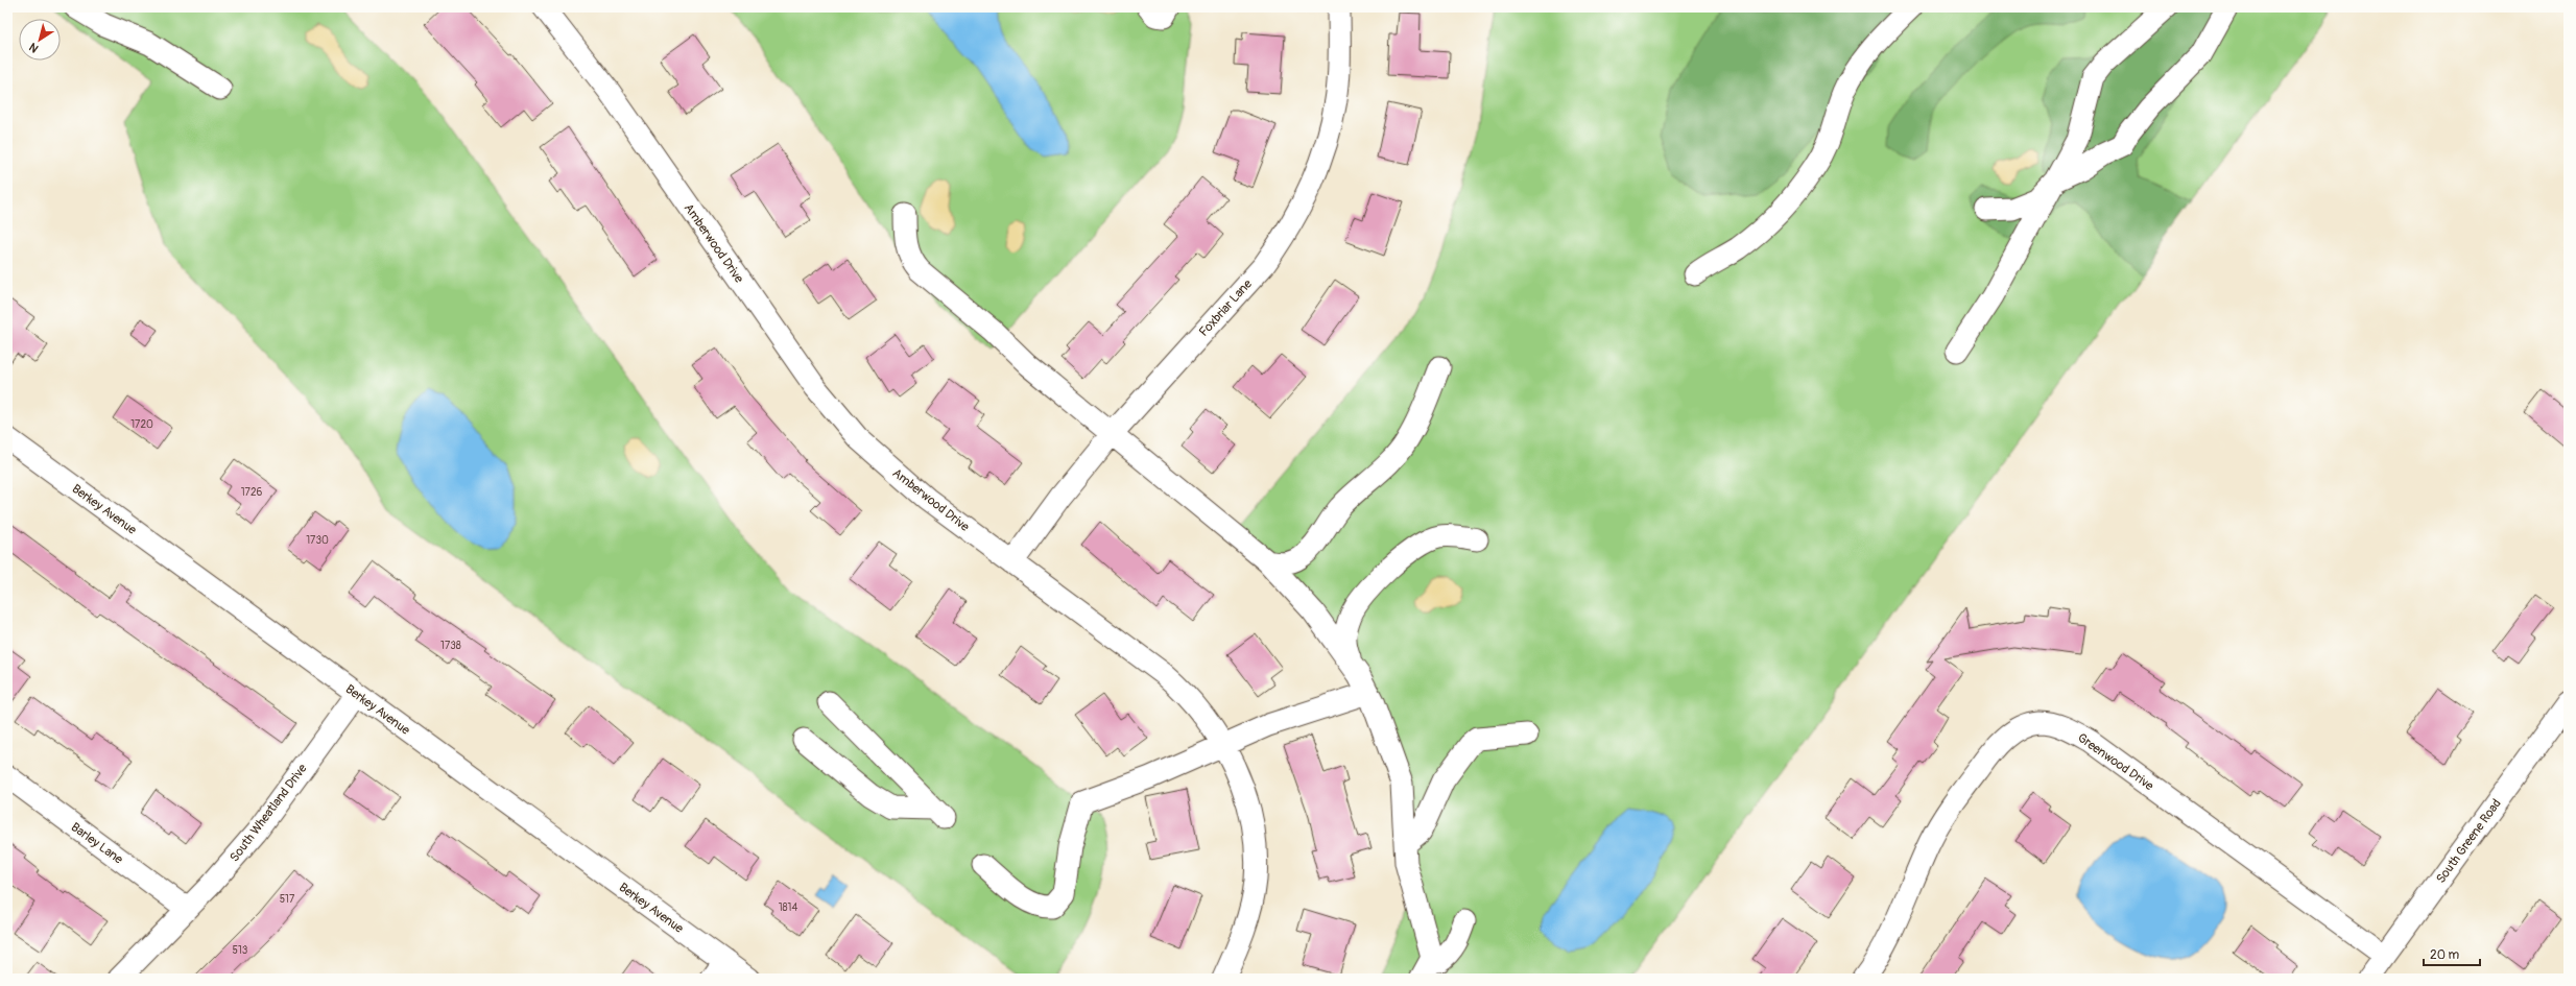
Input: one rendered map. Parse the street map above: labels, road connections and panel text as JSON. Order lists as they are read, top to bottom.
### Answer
{
  "streets": {
    "street": [
      "Amberwood Drive",
      "Foxbriar Lane",
      "Berkey Avenue",
      "Greenwood Drive",
      "South Wheatland Drive",
      "South Greene Road",
      "Barley Lane"
    ]
  },
  "crossings": [
    ["Amberwood Drive", "Foxbriar Lane"],
    ["Berkey Avenue", "South Wheatland Drive"],
    ["Greenwood Drive", "South Greene Road"],
    ["South Wheatland Drive", "Barley Lane"]
  ],
  "house_numbers": [
    "1720",
    "1726",
    "1730",
    "1738",
    "517",
    "1814",
    "513"
  ],
  "scale_bar": "20 m",
  "north": "bottom left"
}
